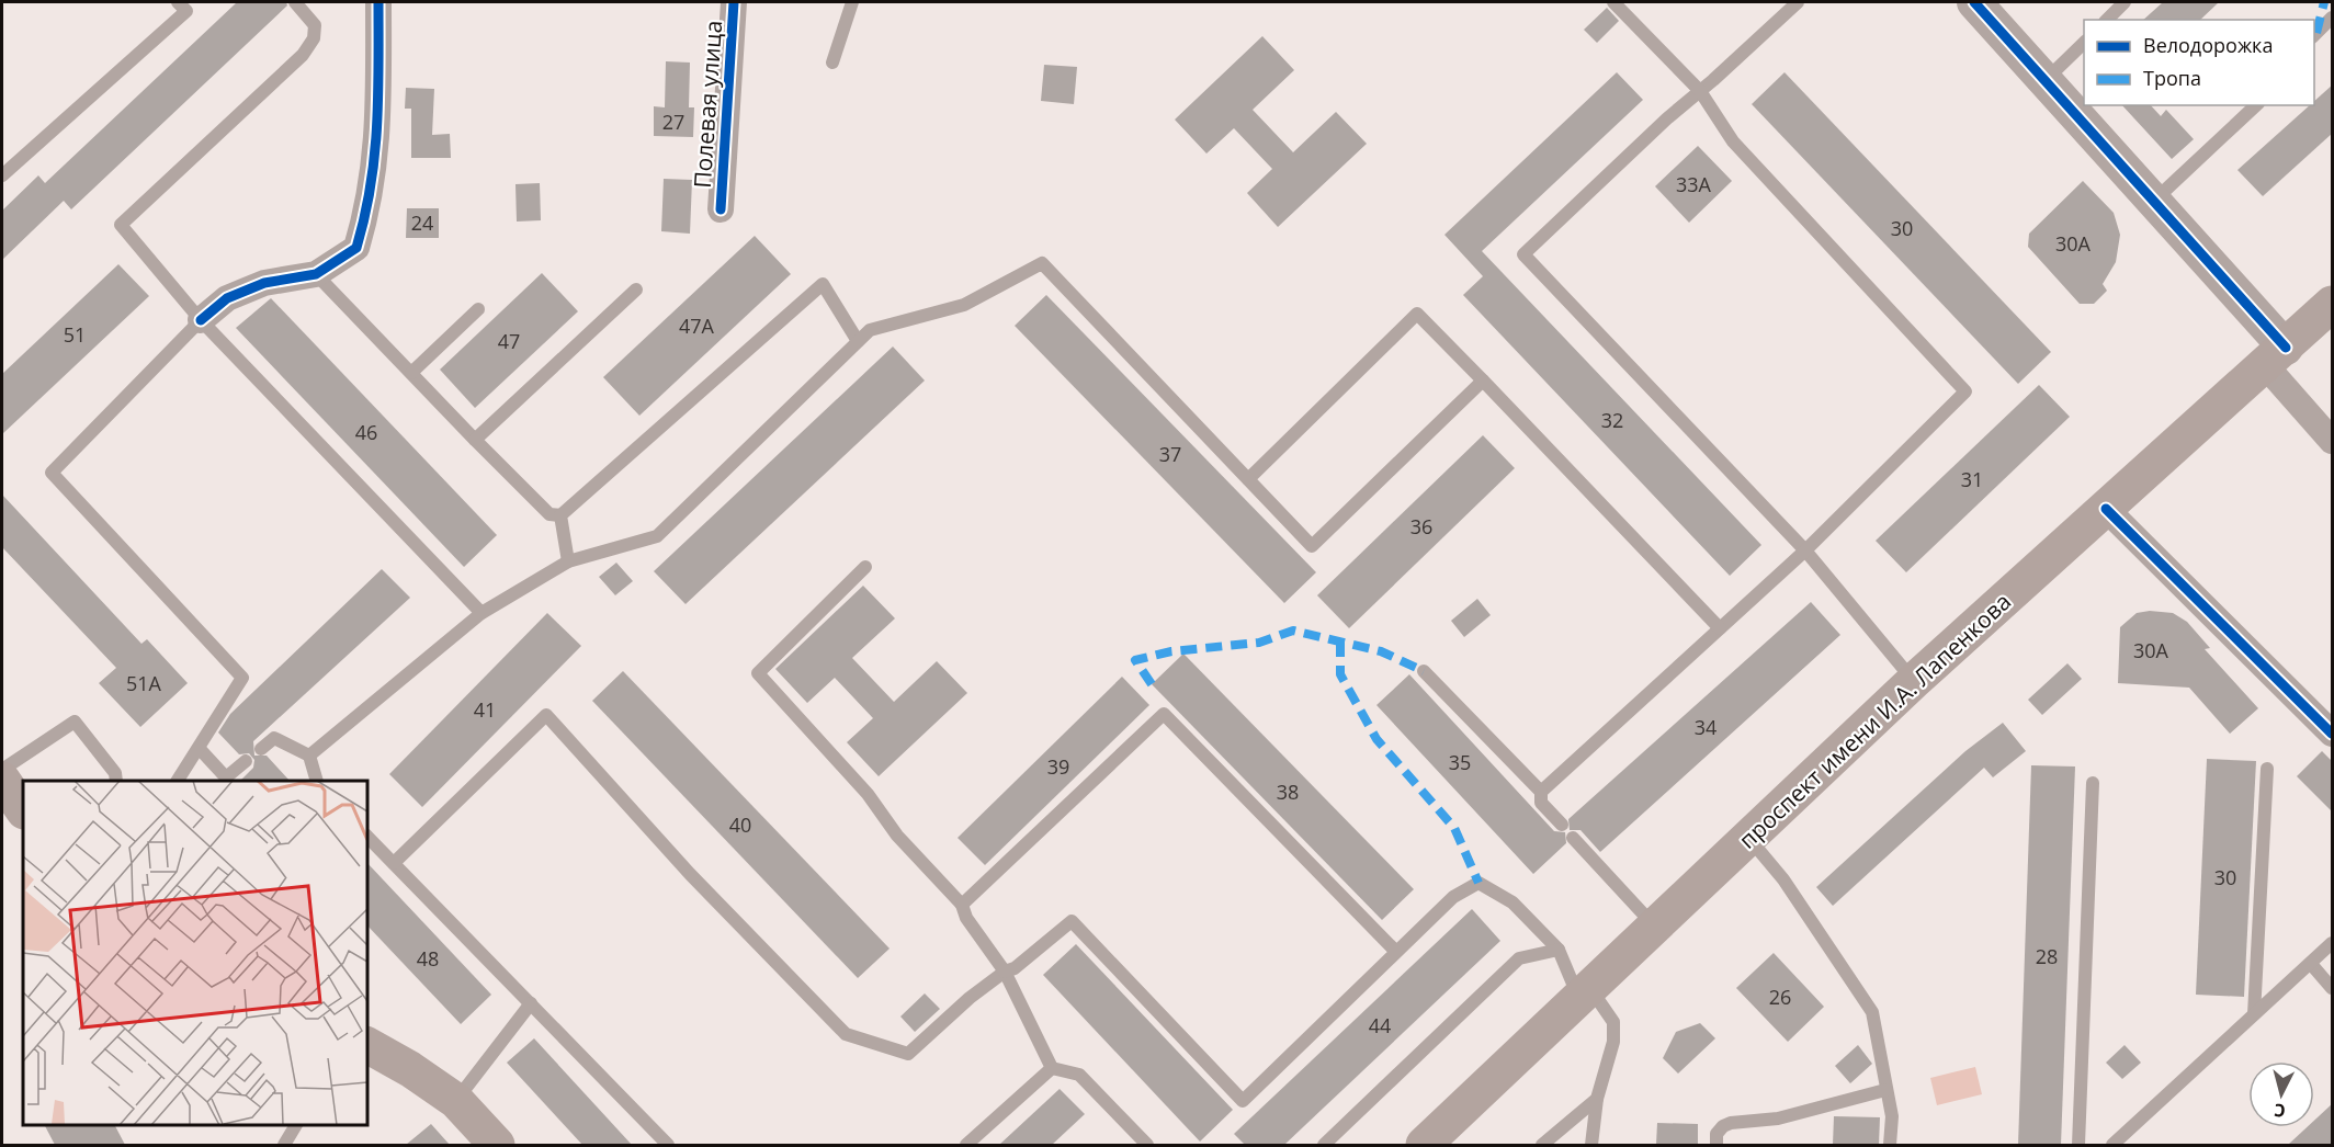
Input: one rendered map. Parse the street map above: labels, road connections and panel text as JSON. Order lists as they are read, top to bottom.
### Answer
{
  "streets": {
    "main road": ["проспект имени И.А. Лапенкова"],
    "street": ["Полевая улица"]
  },
  "house_numbers": [
    "27",
    "33А",
    "24",
    "30",
    "30А",
    "47А",
    "51",
    "47",
    "32",
    "46",
    "37",
    "31",
    "36",
    "30А",
    "51А",
    "41",
    "34",
    "35",
    "39",
    "38",
    "40",
    "30",
    "28",
    "48",
    "26",
    "44"
  ],
  "legend": ["Велодорожка", "Тропа"],
  "north": "bottom"
}
